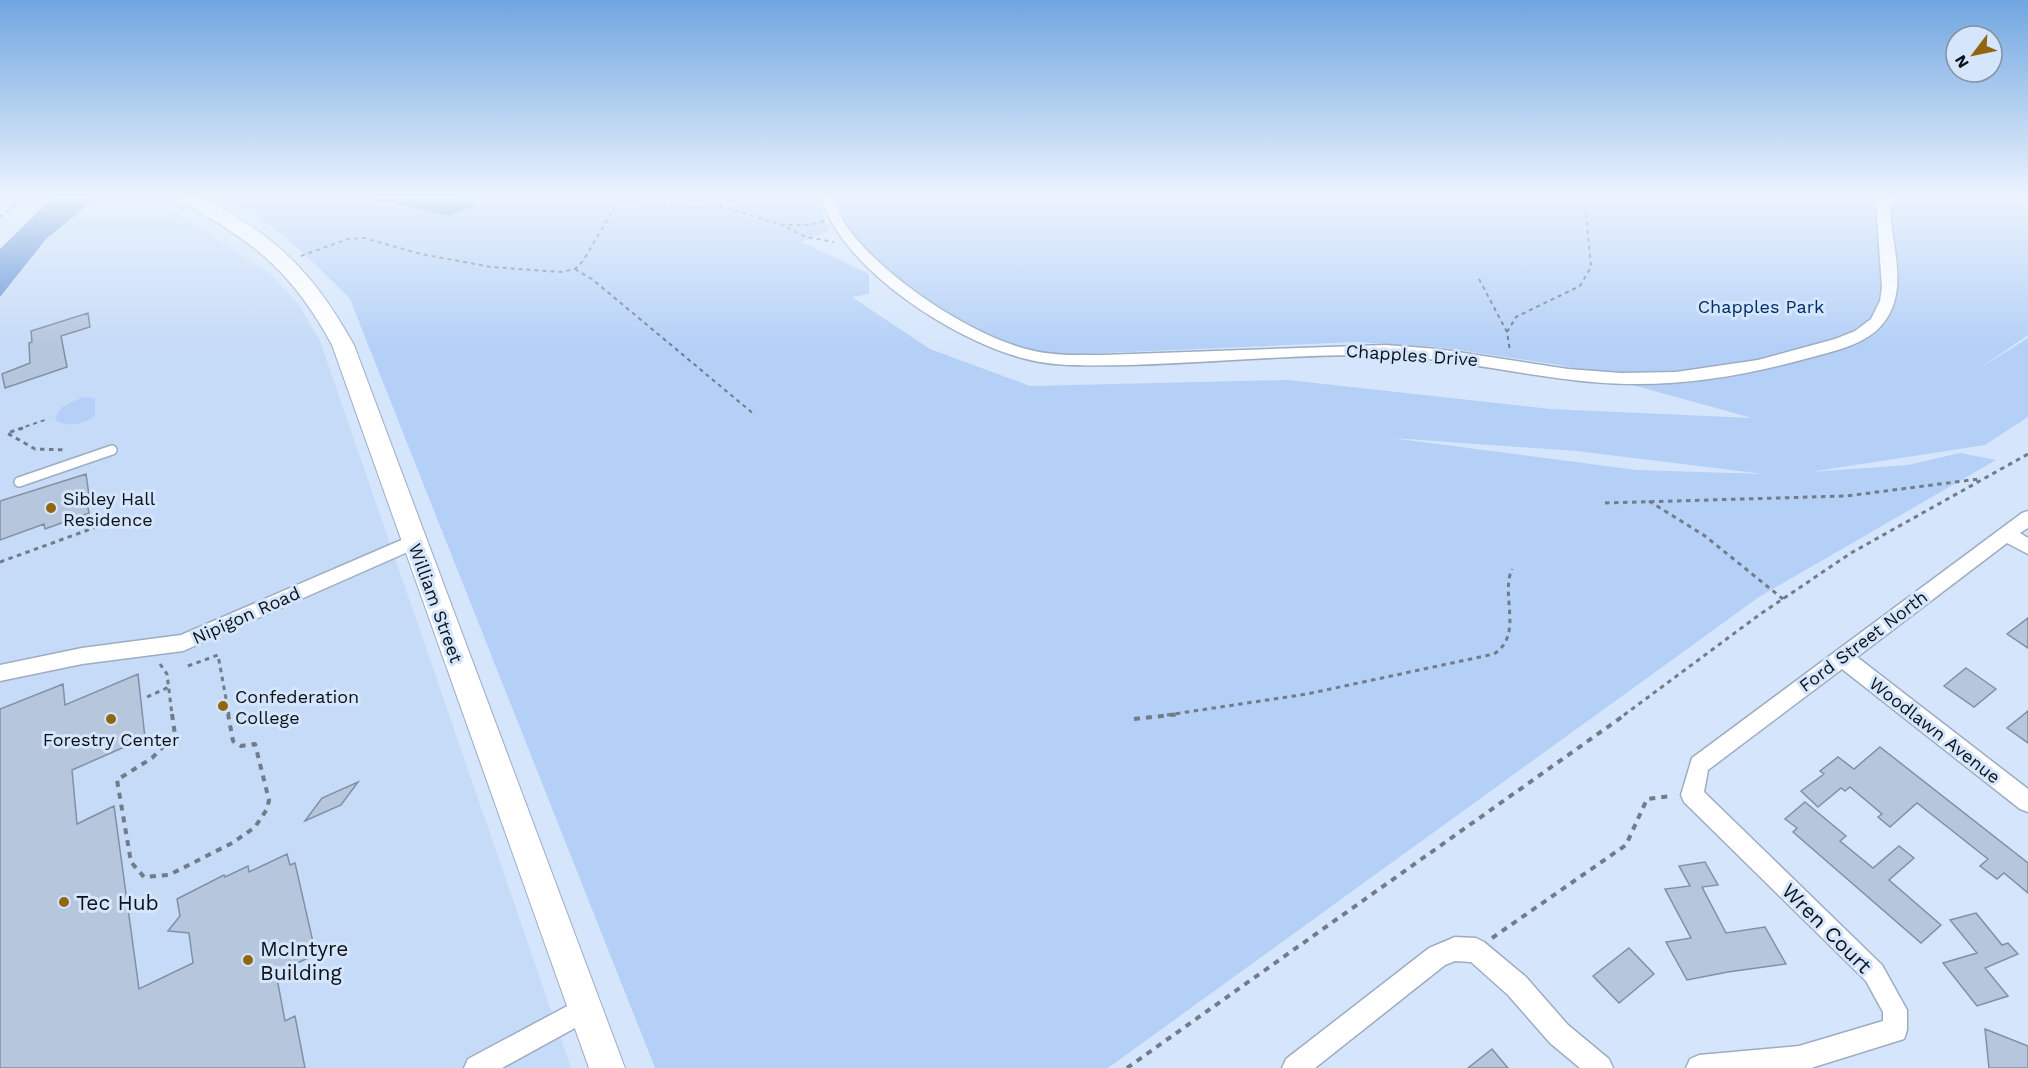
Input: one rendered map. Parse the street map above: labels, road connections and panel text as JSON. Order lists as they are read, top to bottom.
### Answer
{
  "streets": {
    "street": [
      "Chapples Drive",
      "William Street",
      "Nipigon Road",
      "Ford Street North",
      "Woodlawn Avenue",
      "Wren Court"
    ]
  },
  "crossings": [
    ["William Street", "Nipigon Road"],
    ["Ford Street North", "Woodlawn Avenue"],
    ["Ford Street North", "Wren Court"]
  ],
  "parks": ["Chapples Park"],
  "places": [
    "Sibley Hall Residence",
    "Confederation College",
    "Forestry Center",
    "Tec Hub",
    "McIntyre Building"
  ],
  "north": "bottom left"
}
